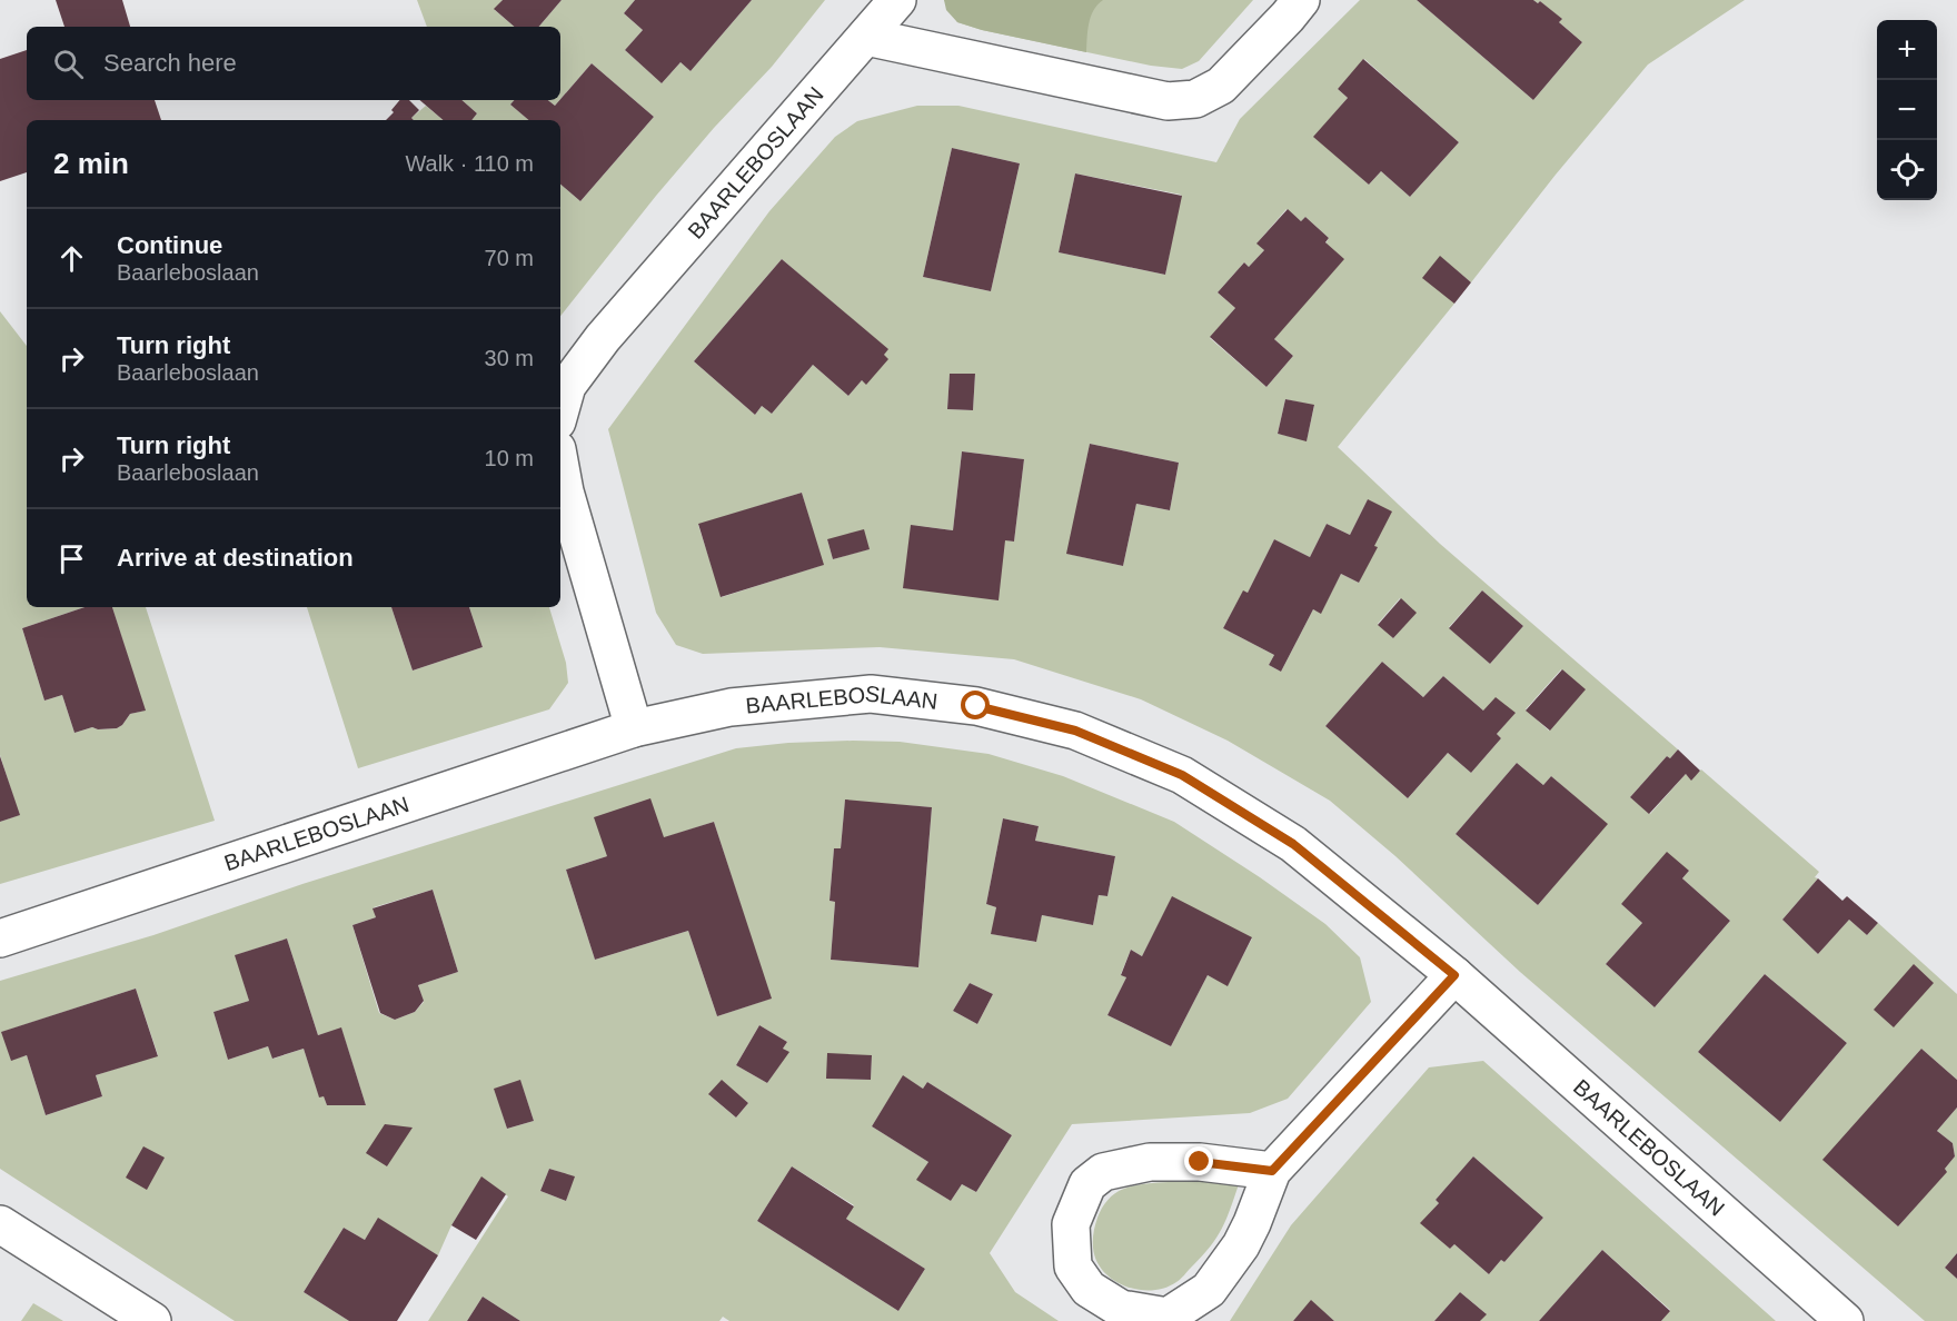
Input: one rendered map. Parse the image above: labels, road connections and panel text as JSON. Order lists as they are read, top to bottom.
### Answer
{
  "streets": {
    "street": ["BAARLEBOSLAAN"]
  },
  "page": {
    "map_buttons": ["+", "−"],
    "search": "Search here",
    "heading": ["2 min", "Walk · 110 m"],
    "list": [
      ["Continue", "Baarleboslaan", "70 m"],
      ["Turn right", "Baarleboslaan", "30 m"],
      ["Turn right", "Baarleboslaan", "10 m"],
      "Arrive at destination"
    ]
  }
}
